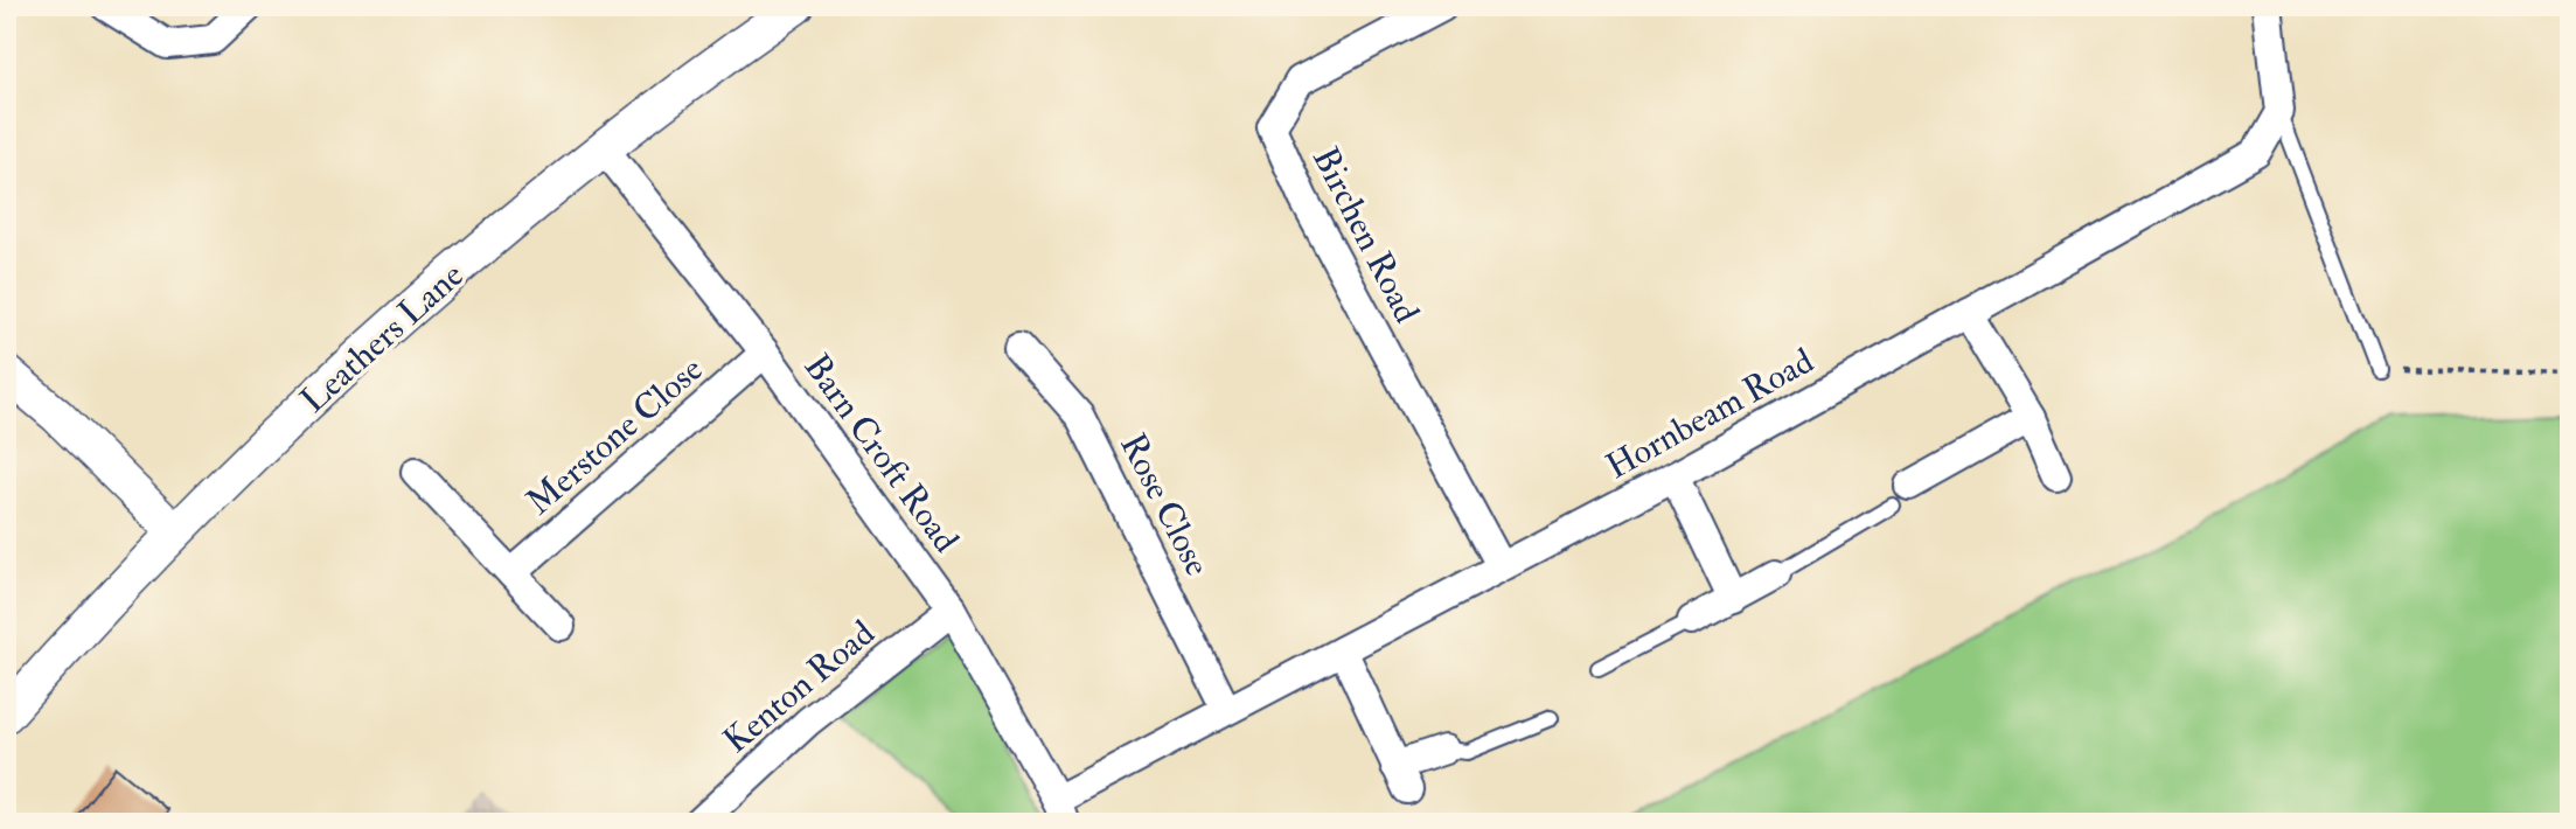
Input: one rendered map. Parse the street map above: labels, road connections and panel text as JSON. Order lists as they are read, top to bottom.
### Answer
{
  "streets": {
    "street": [
      "Birchen Road",
      "Leathers Lane",
      "Hornbeam Road",
      "Merstone Close",
      "Barn Croft Road",
      "Rose Close",
      "Kenton Road"
    ]
  },
  "crossings": [
    ["Birchen Road", "Hornbeam Road"],
    ["Leathers Lane", "Barn Croft Road"],
    ["Hornbeam Road", "Barn Croft Road"],
    ["Hornbeam Road", "Rose Close"],
    ["Merstone Close", "Barn Croft Road"],
    ["Barn Croft Road", "Kenton Road"]
  ]
}
